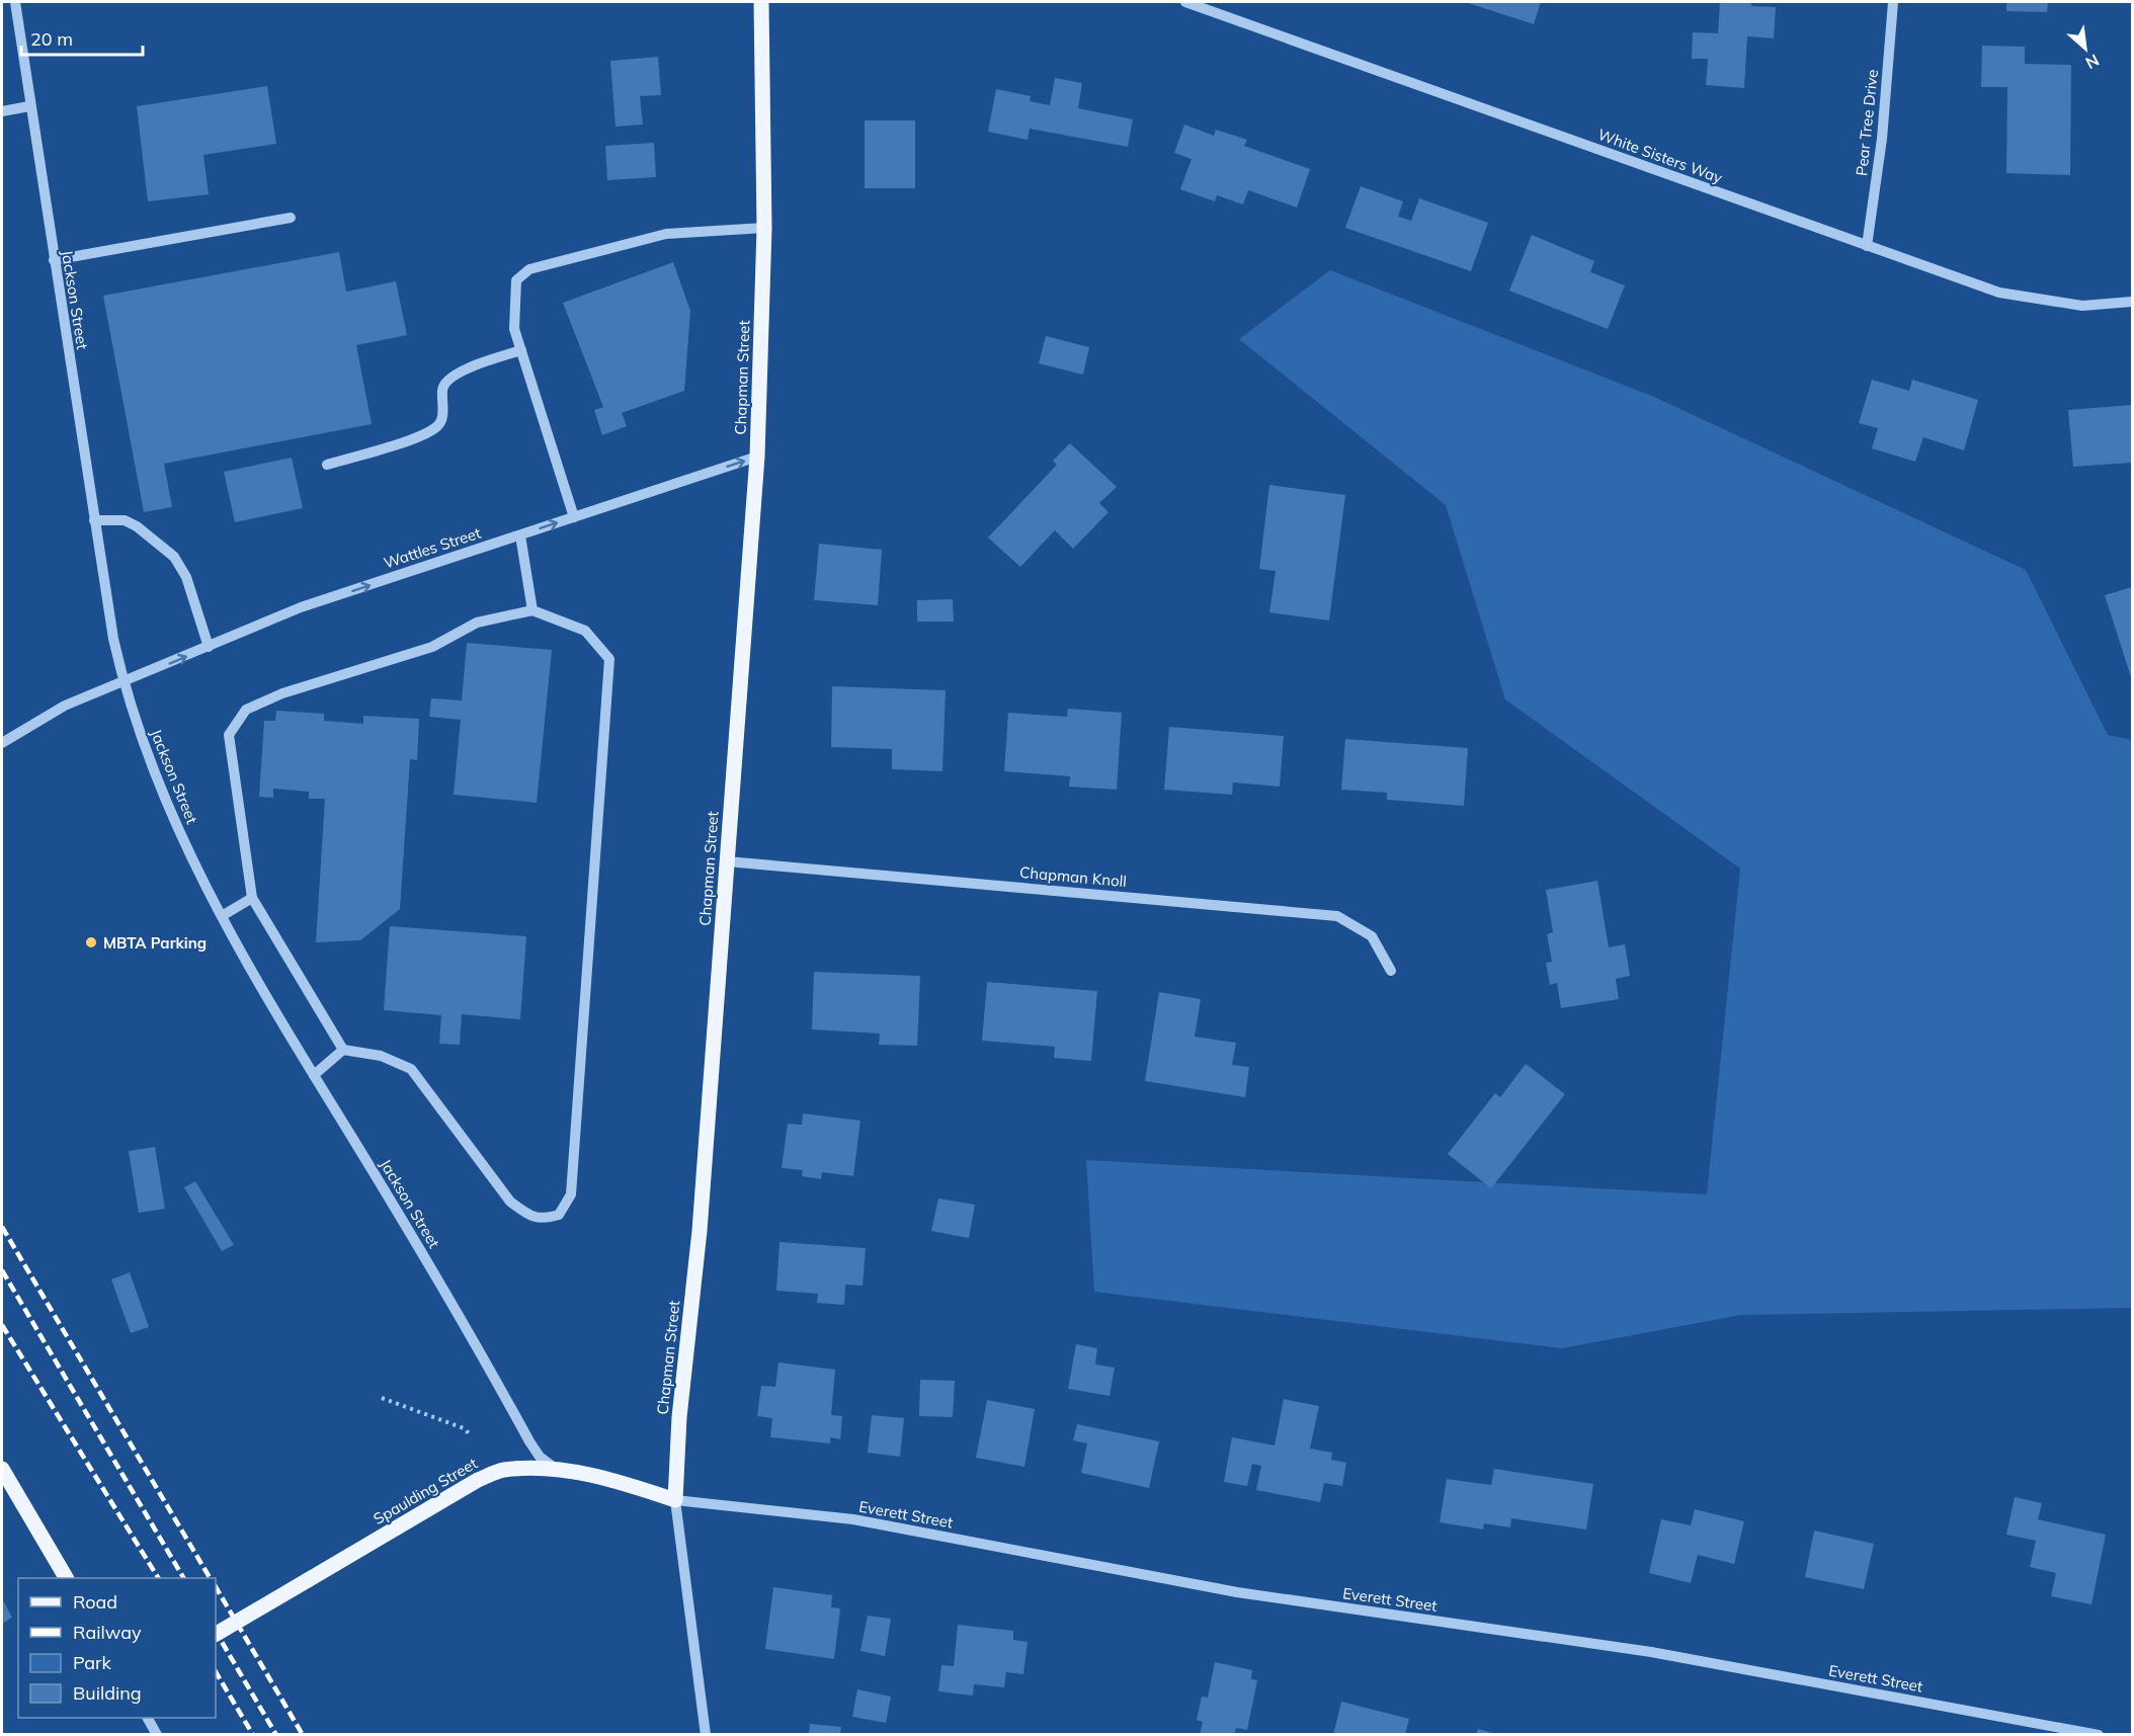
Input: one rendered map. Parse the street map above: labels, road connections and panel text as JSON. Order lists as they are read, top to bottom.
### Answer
{
  "streets": {
    "main road": ["Chapman Street", "Spaulding Street"],
    "street": [
      "Pear Tree Drive",
      "White Sisters Way",
      "Jackson Street",
      "Wattles Street",
      "Chapman Knoll",
      "Everett Street"
    ]
  },
  "crossings": [
    ["Pear Tree Drive", "White Sisters Way"],
    ["Jackson Street", "Wattles Street"],
    ["Jackson Street", "Spaulding Street"],
    ["Chapman Street", "Wattles Street"],
    ["Chapman Street", "Chapman Knoll"],
    ["Chapman Street", "Spaulding Street"],
    ["Chapman Street", "Everett Street"],
    ["Spaulding Street", "Everett Street"]
  ],
  "one_way": ["Wattles Street"],
  "places": ["MBTA Parking"],
  "legend": [
    "Road",
    "Railway",
    "Park",
    "Building"
  ],
  "scale_bar": "20 m",
  "north": "bottom right"
}
